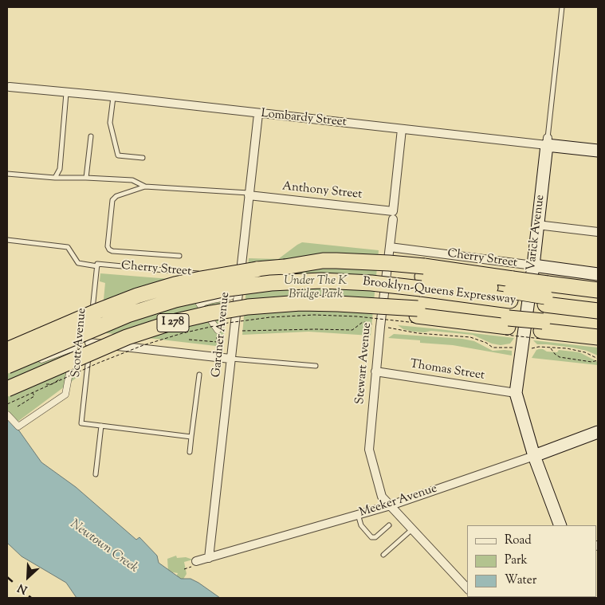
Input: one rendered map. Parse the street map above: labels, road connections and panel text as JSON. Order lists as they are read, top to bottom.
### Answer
{
  "streets": {
    "highway": ["Brooklyn-Queens Expressway", "I 278"],
    "main road": [
      "Lombardy Street",
      "Varick Avenue",
      "Cherry Street",
      "Meeker Avenue"
    ],
    "street": [
      "Anthony Street",
      "Gardner Avenue",
      "Stewart Avenue",
      "Thomas Street"
    ],
    "lane": ["Scott Avenue"]
  },
  "crossings": [
    ["Lombardy Street", "Varick Avenue"],
    ["Lombardy Street", "Gardner Avenue"],
    ["Lombardy Street", "Stewart Avenue"],
    ["Anthony Street", "Gardner Avenue"],
    ["Anthony Street", "Stewart Avenue"],
    ["Varick Avenue", "Cherry Street"],
    ["Varick Avenue", "Thomas Street"],
    ["Varick Avenue", "Meeker Avenue"],
    ["Cherry Street", "Gardner Avenue"],
    ["Cherry Street", "Scott Avenue"],
    ["Cherry Street", "Stewart Avenue"],
    ["Brooklyn-Queens Expressway", "I 278"],
    ["Gardner Avenue", "Meeker Avenue"],
    ["Stewart Avenue", "Thomas Street"],
    ["Stewart Avenue", "Meeker Avenue"]
  ],
  "water": ["Newtown Creek"],
  "parks": ["Under The K Bridge Park"],
  "legend": ["Road", "Park", "Water"],
  "north": "bottom left"
}
